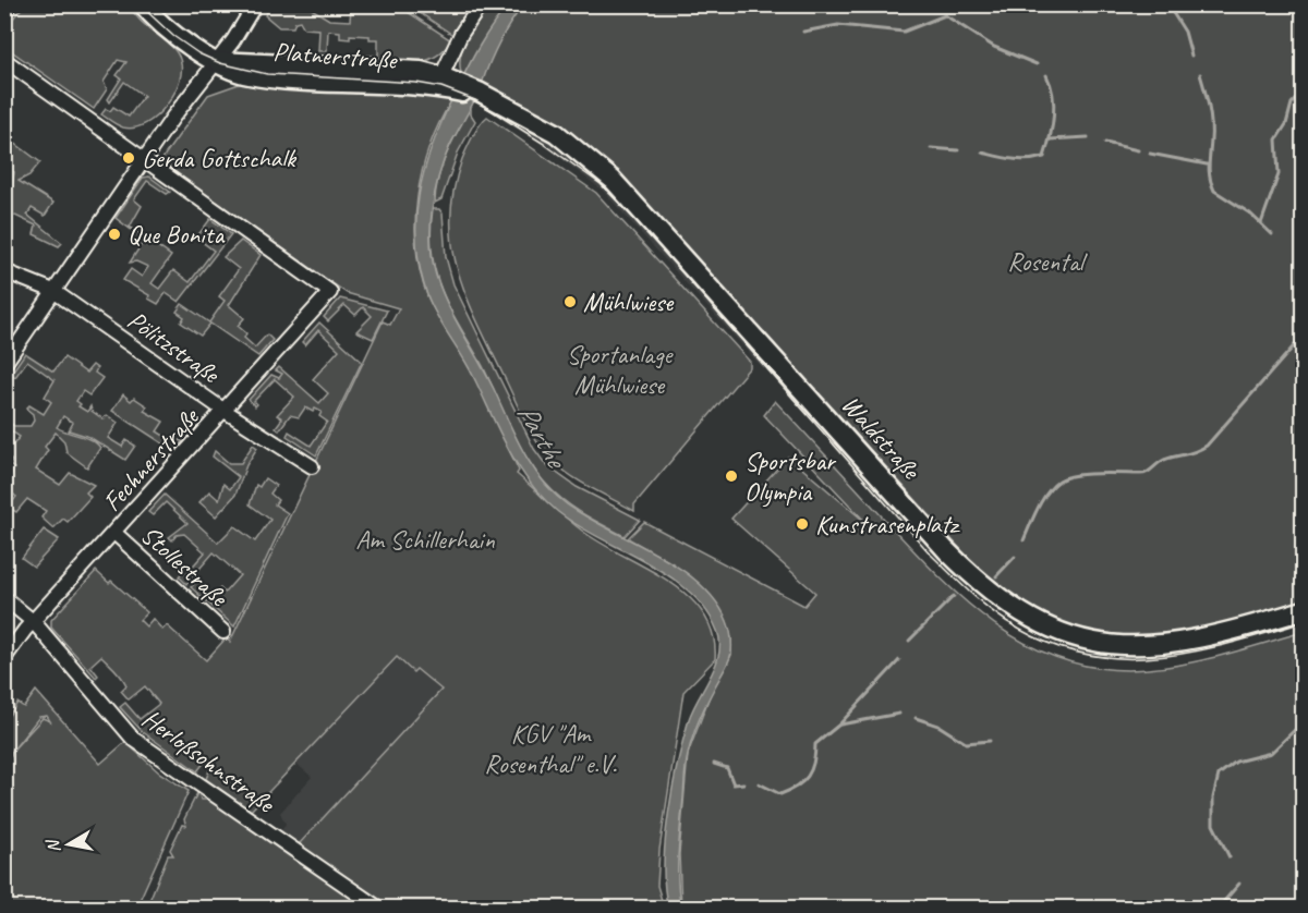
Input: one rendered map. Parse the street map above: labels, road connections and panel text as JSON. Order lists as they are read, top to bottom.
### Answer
{
  "streets": {
    "main road": ["Platnerstraße", "Waldstraße"],
    "street": [
      "Pölitzstraße",
      "Fechnerstraße",
      "Stollestraße",
      "Herloßsohnstraße"
    ]
  },
  "crossings": [
    ["Platnerstraße", "Waldstraße"],
    ["Pölitzstraße", "Fechnerstraße"],
    ["Fechnerstraße", "Stollestraße"],
    ["Fechnerstraße", "Herloßsohnstraße"]
  ],
  "water": ["Parthe"],
  "parks": [
    "Rosental",
    "Sportanlage Mühlwiese",
    "Am Schillerhain",
    "KGV \"Am Rosenthal\" e.V."
  ],
  "places": [
    "Gerda Gottschalk",
    "Que Bonita",
    "Mühlwiese",
    "Sportsbar Olympia",
    "Kunstrasenplatz"
  ],
  "north": "left"
}
